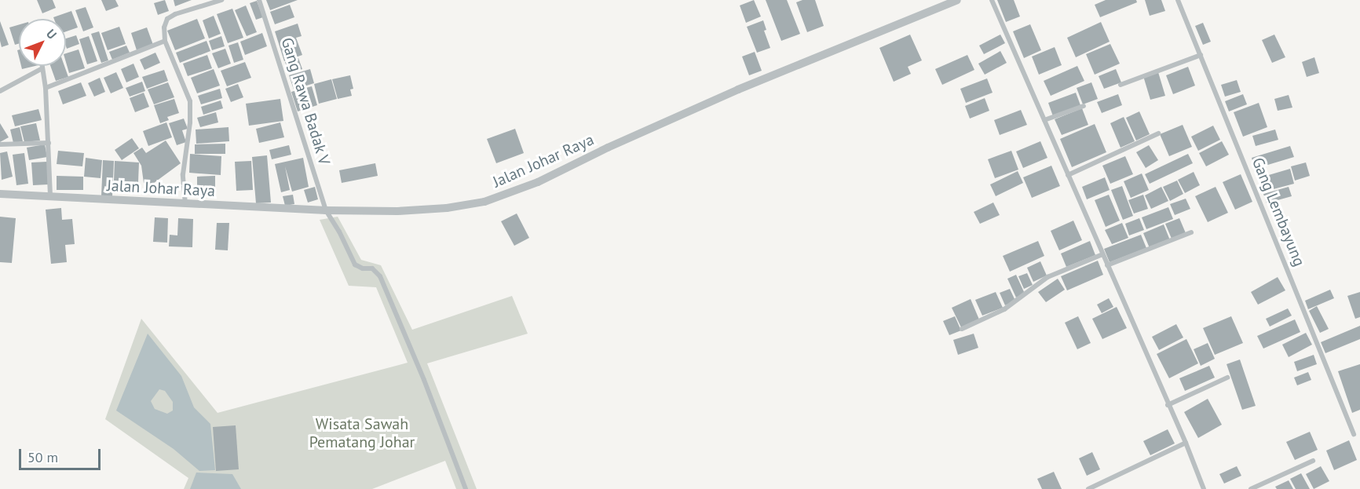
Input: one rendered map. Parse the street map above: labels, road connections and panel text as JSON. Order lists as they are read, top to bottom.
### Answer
{
  "streets": {
    "street": ["Gang Rawa Badak V", "Jalan Johar Raya", "Gang Lembayung"]
  },
  "crossings": [
    ["Gang Rawa Badak V", "Jalan Johar Raya"]
  ],
  "parks": ["Wisata Sawah Pematang Johar"],
  "scale_bar": "50 m",
  "north": "top right"
}
